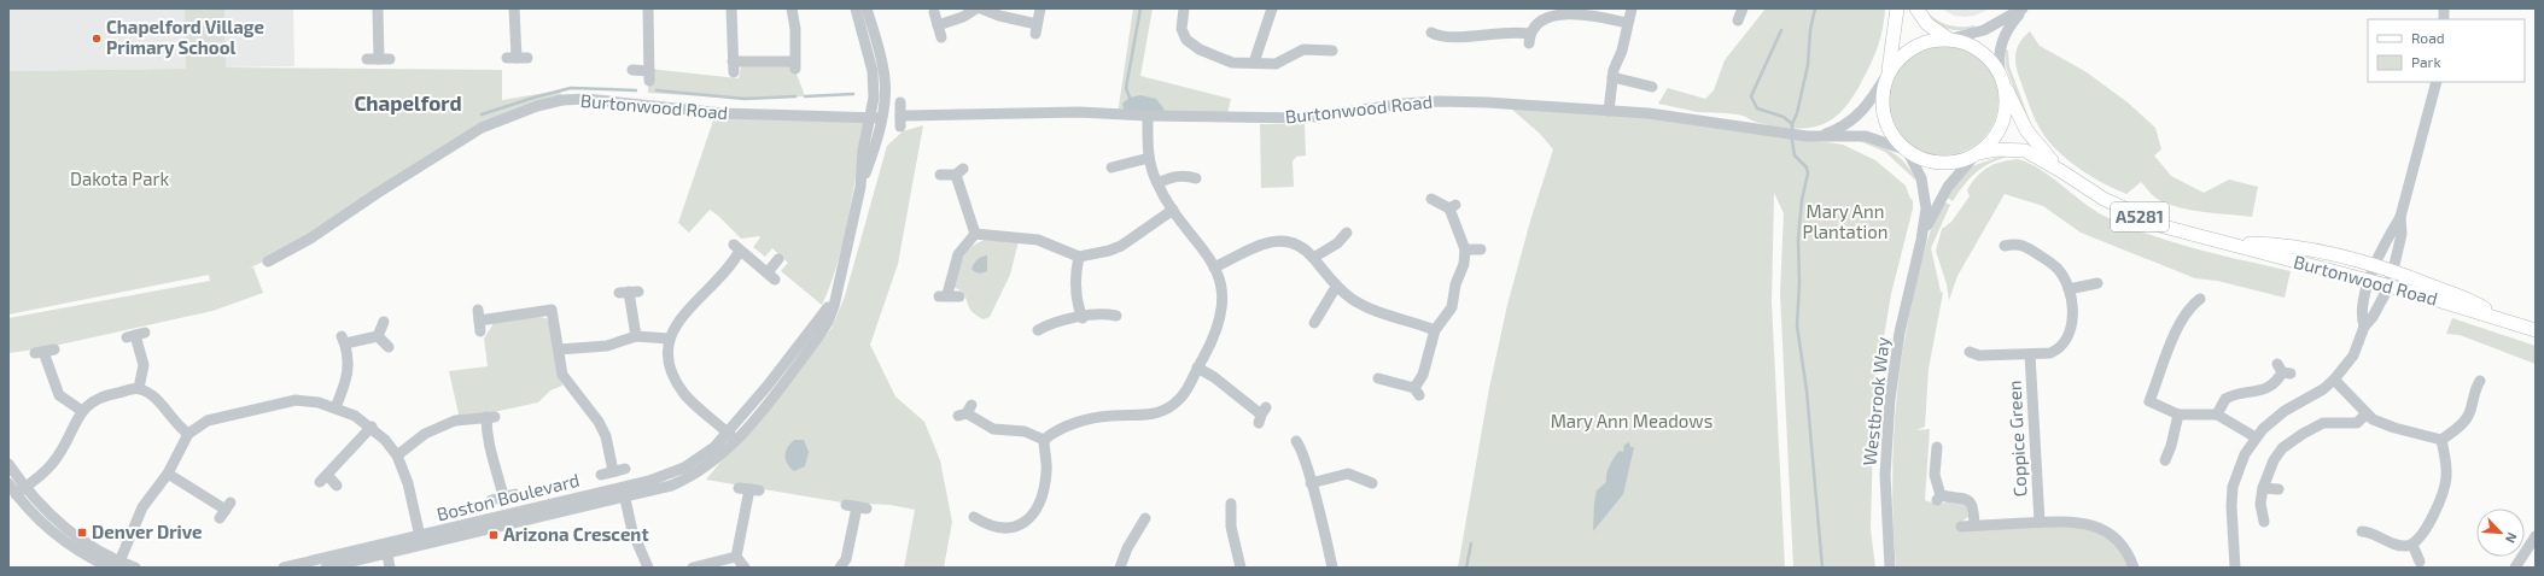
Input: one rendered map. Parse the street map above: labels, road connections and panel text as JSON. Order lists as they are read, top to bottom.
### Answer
{
  "streets": {
    "main road": ["Burtonwood Road", "A5281"],
    "street": ["Westbrook Way", "Coppice Green", "Boston Boulevard"]
  },
  "crossings": [
    ["Burtonwood Road", "A5281"],
    ["Burtonwood Road", "Westbrook Way"],
    ["Burtonwood Road", "Boston Boulevard"],
    ["A5281", "Westbrook Way"]
  ],
  "districts": ["Chapelford"],
  "parks": ["Dakota Park", "Mary Ann Plantation", "Mary Ann Meadows"],
  "places": {
    "other": ["Chapelford Village Primary School"],
    "transit": ["Denver Drive", "Arizona Crescent"]
  },
  "legend": ["Road", "Park"],
  "north": "bottom right"
}
